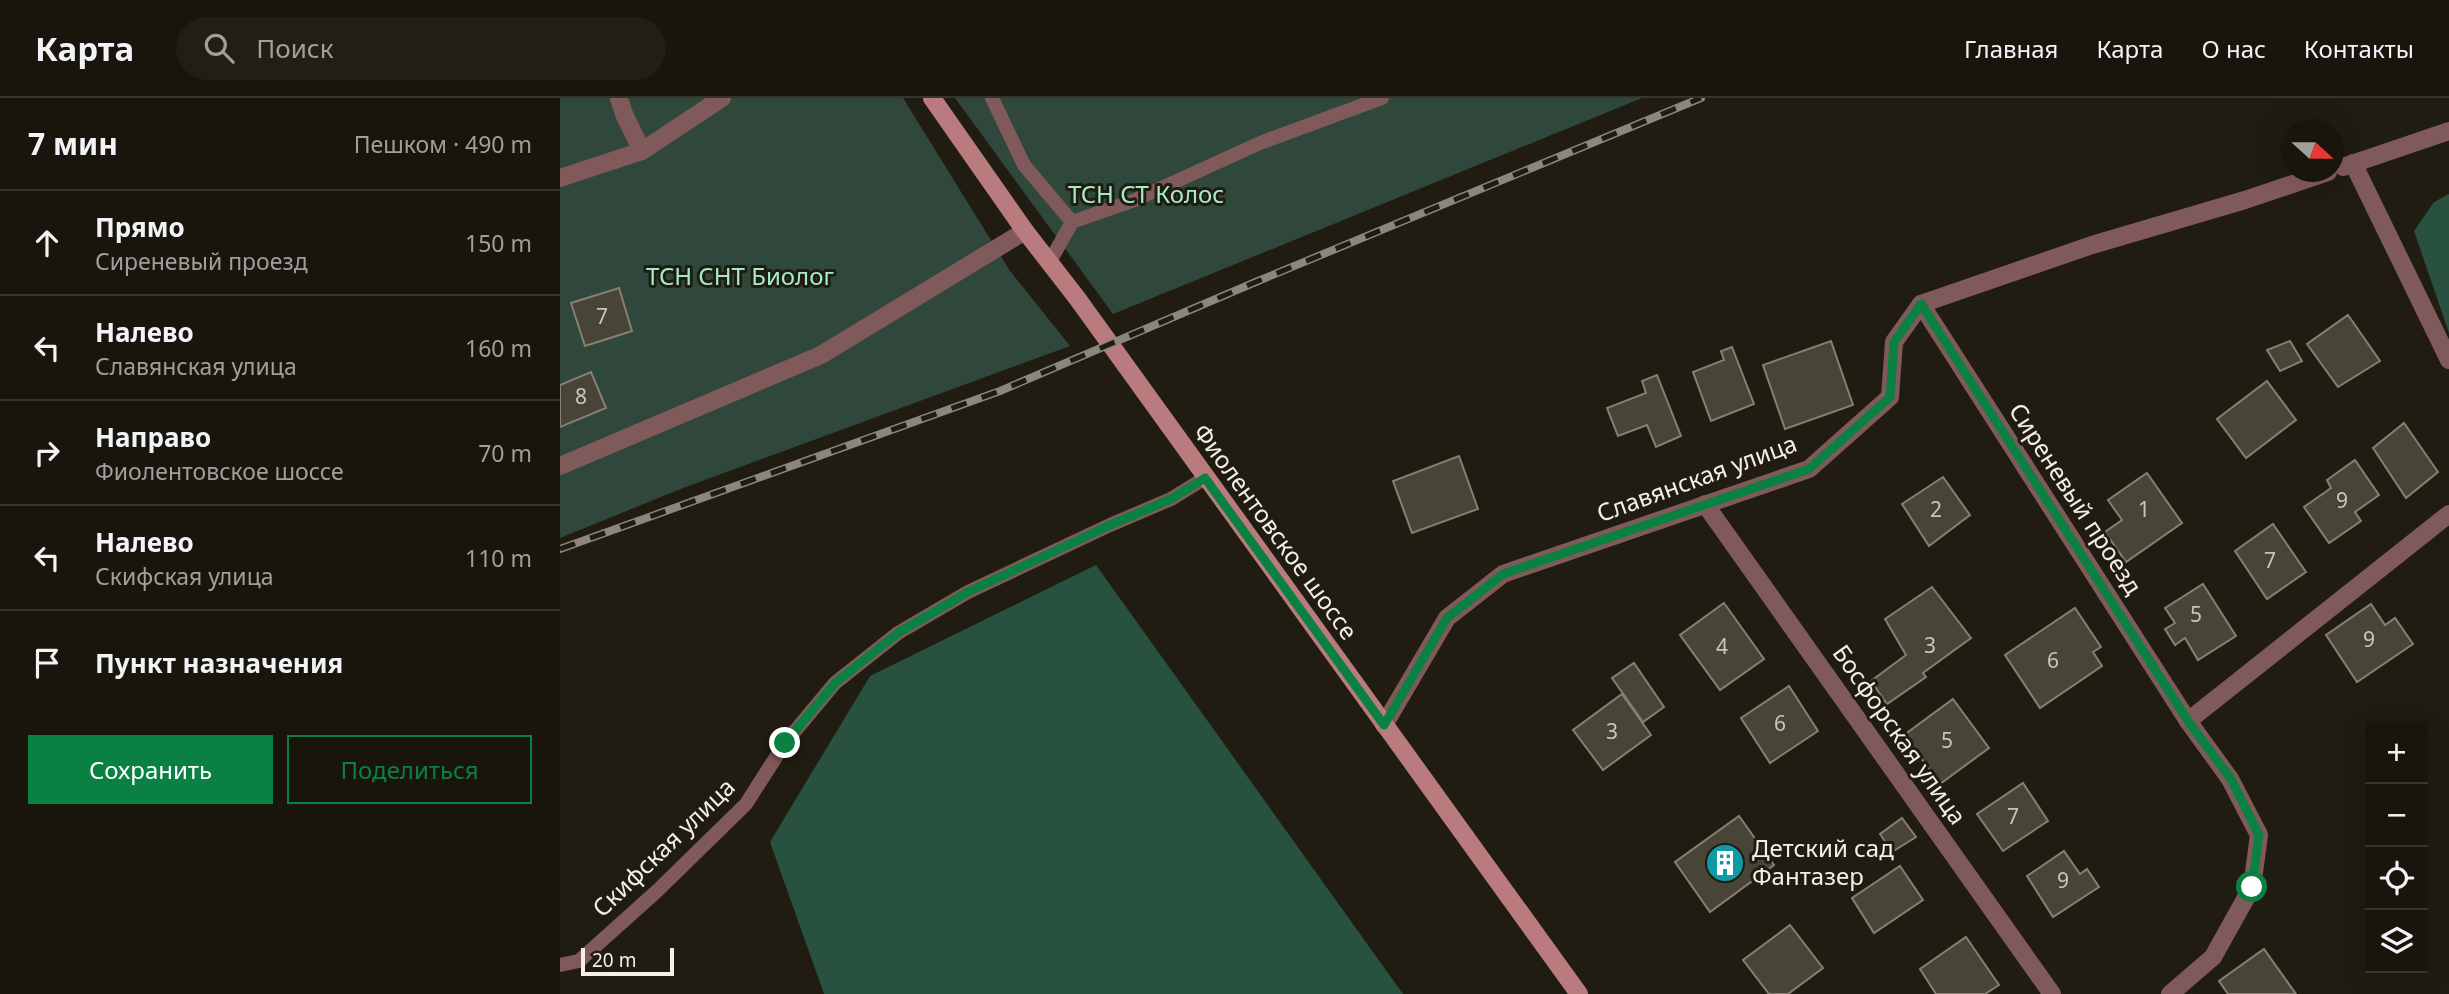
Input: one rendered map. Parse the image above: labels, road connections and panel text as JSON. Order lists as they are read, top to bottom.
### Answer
{
  "streets": {
    "main road": ["Фиолентовское шоссе"],
    "street": ["Славянская улица", "Сиреневый проезд", "Босфорская улица"],
    "lane": ["Скифская улица"]
  },
  "crossings": [
    ["Славянская улица", "Сиреневый проезд"],
    ["Славянская улица", "Фиолентовское шоссе"],
    ["Славянская улица", "Босфорская улица"],
    ["Фиолентовское шоссе", "Скифская улица"]
  ],
  "parks": ["ТСН СТ Колос", "ТСН СНТ Биолог"],
  "places": {
    "building": ["Детский сад Фантазер"]
  },
  "house_numbers": [
    "7",
    "8",
    "9",
    "2",
    "1",
    "7",
    "5",
    "9",
    "3",
    "4",
    "6",
    "6",
    "3",
    "5",
    "7",
    "9"
  ],
  "scale_bar": "20 m",
  "north": "right",
  "page": {
    "header": "Карта",
    "search": "Поиск",
    "nav": [
      "Главная",
      "Карта",
      "О нас",
      "Контакты"
    ],
    "heading": ["7 мин", "Пешком · 490 m"],
    "list": [
      ["Прямо", "Сиреневый проезд", "150 m"],
      ["Налево", "Славянская улица", "160 m"],
      ["Направо", "Фиолентовское шоссе", "70 m"],
      ["Налево", "Скифская улица", "110 m"],
      "Пункт назначения"
    ],
    "buttons": ["Сохранить", "Поделиться"],
    "map_buttons": ["+", "−"],
    "scale": "20 m"
  }
}
